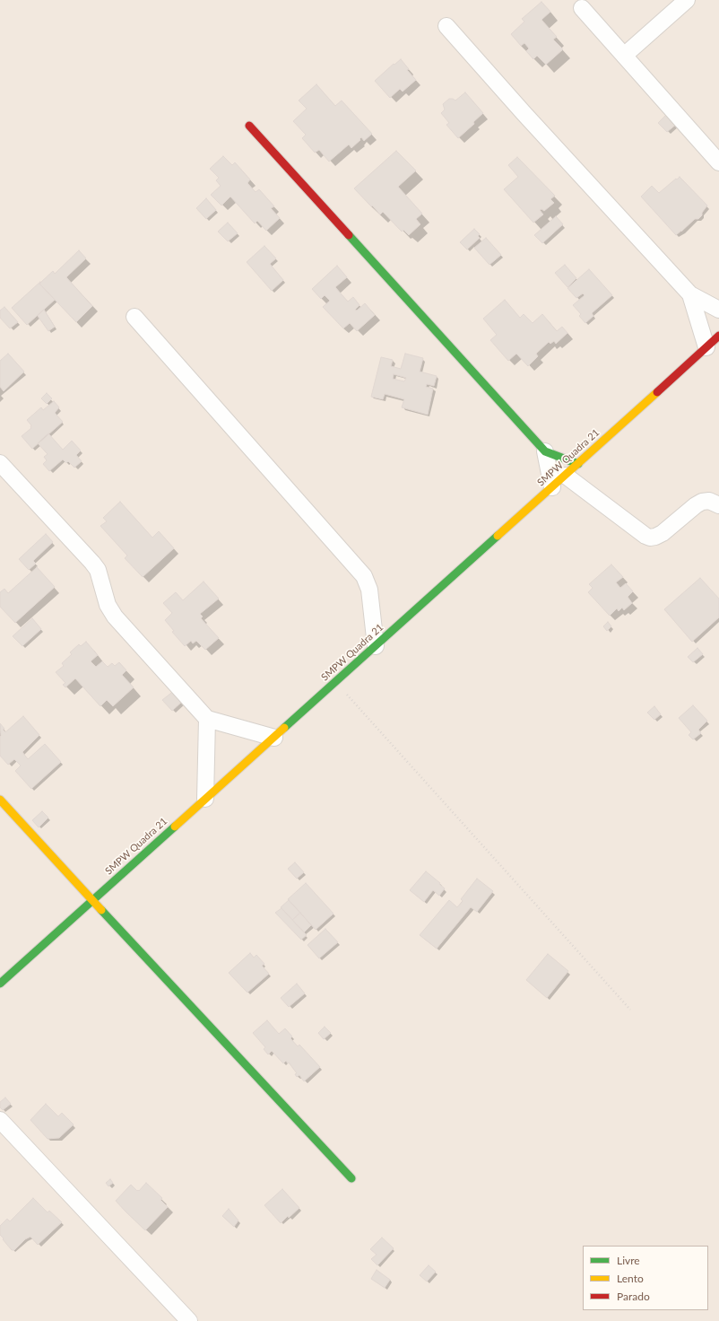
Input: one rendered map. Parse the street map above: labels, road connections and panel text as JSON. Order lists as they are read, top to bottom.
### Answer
{
  "streets": {
    "street": ["SMPW Quadra 21"]
  },
  "legend": ["Livre", "Lento", "Parado"]
}
